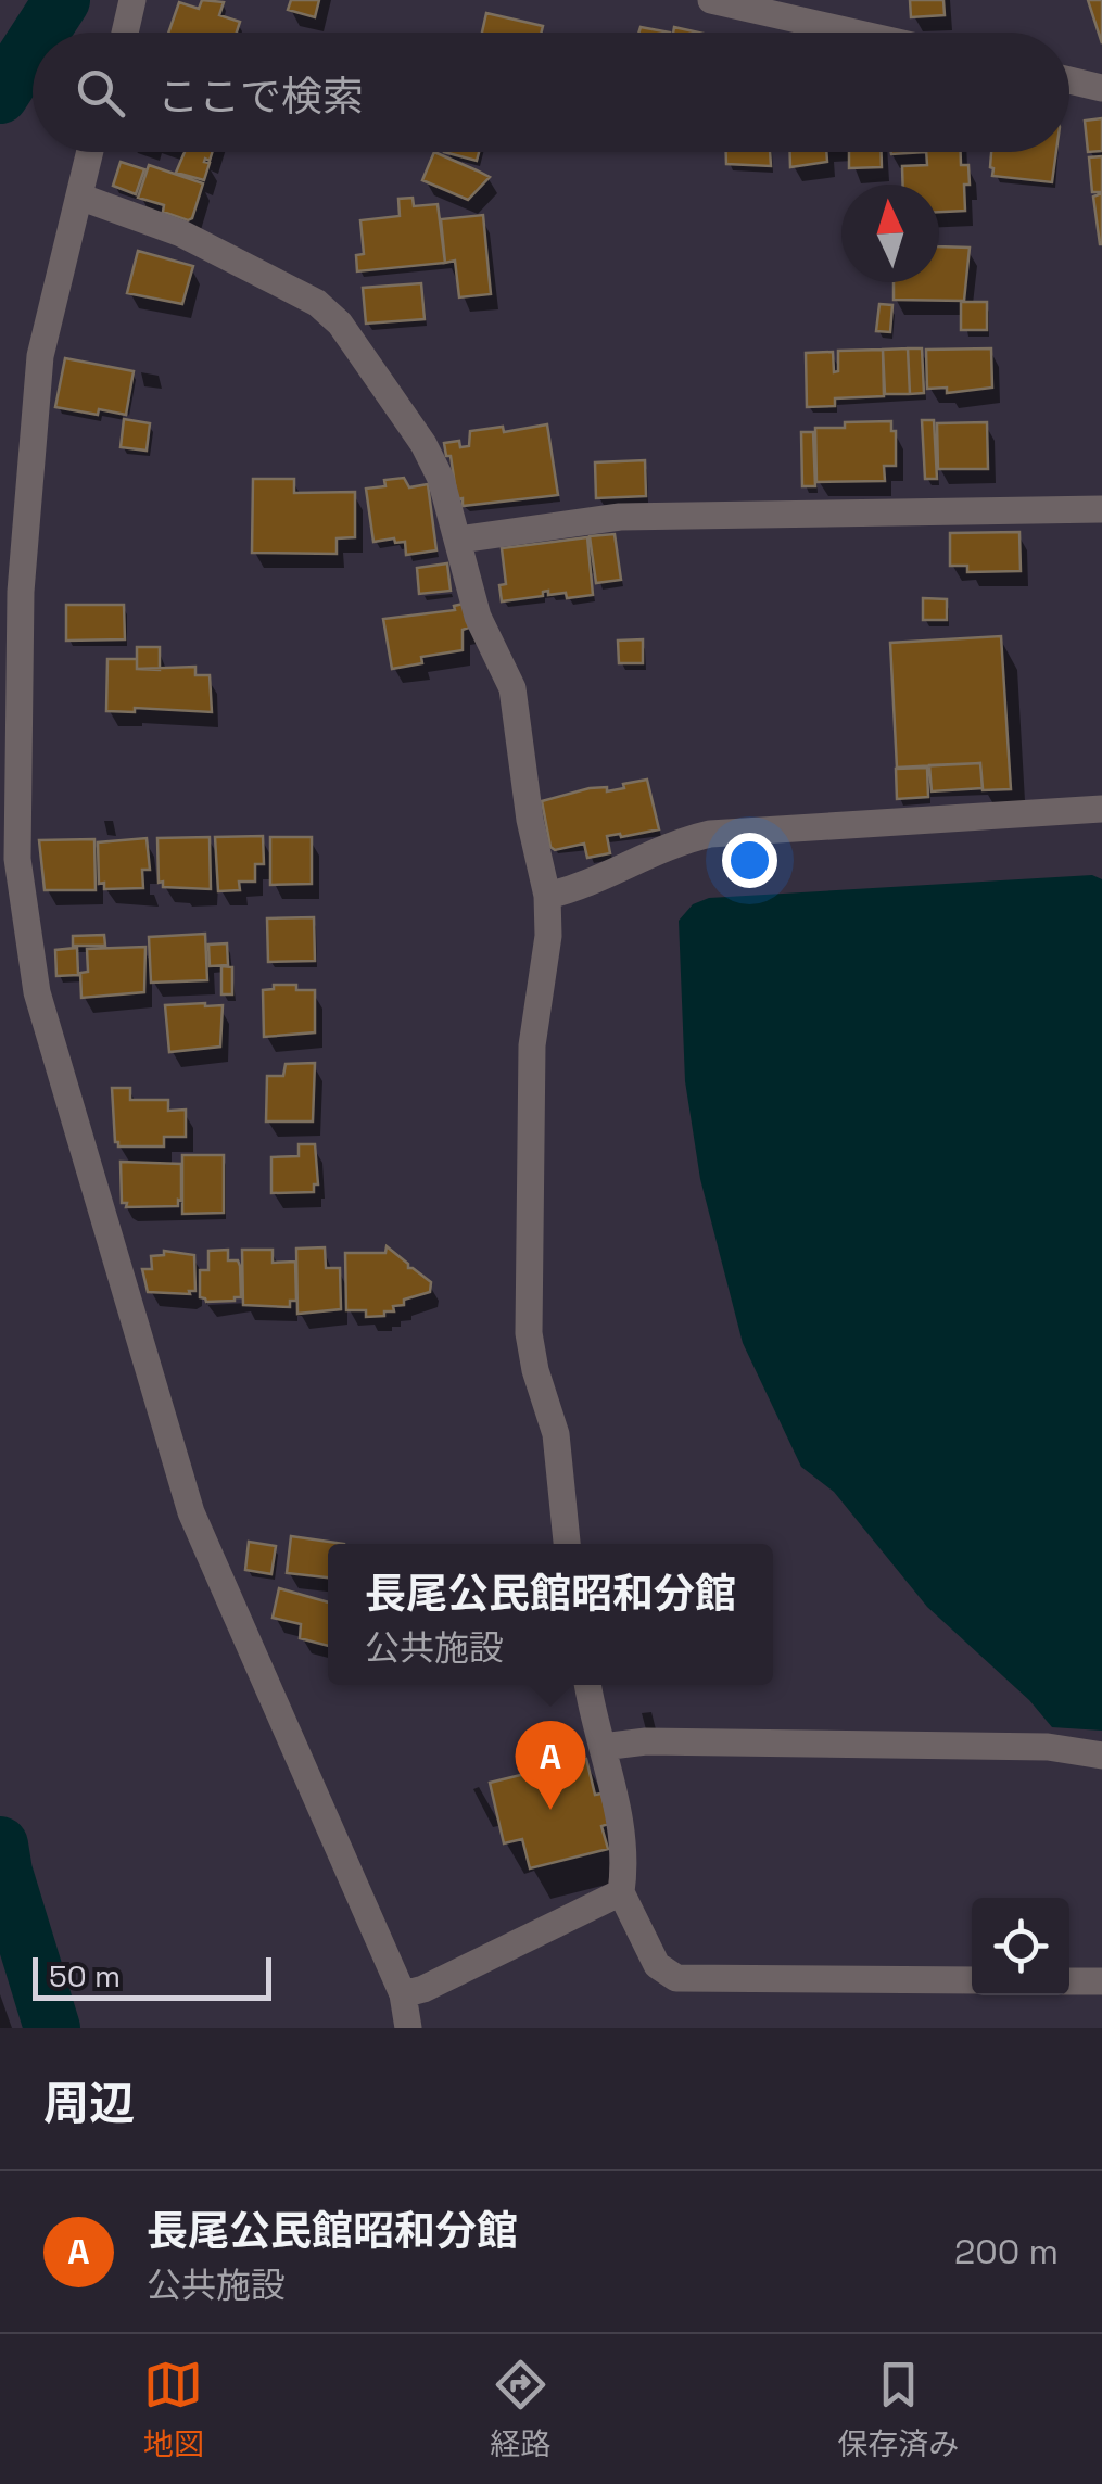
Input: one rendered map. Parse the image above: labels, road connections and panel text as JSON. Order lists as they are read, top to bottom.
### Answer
{
  "scale_bar": "50 m",
  "north": "top",
  "page": {
    "search": "ここで検索",
    "popup": ["長尾公民館昭和分館", "公共施設"],
    "pins": "A",
    "scale": "50 m",
    "heading": "周辺",
    "list": [
      {
        "mark": "A",
        "name": "長尾公民館昭和分館",
        "note": "公共施設",
        "value": "200 m"
      }
    ],
    "nav": ["地図", "経路", "保存済み"]
  }
}
